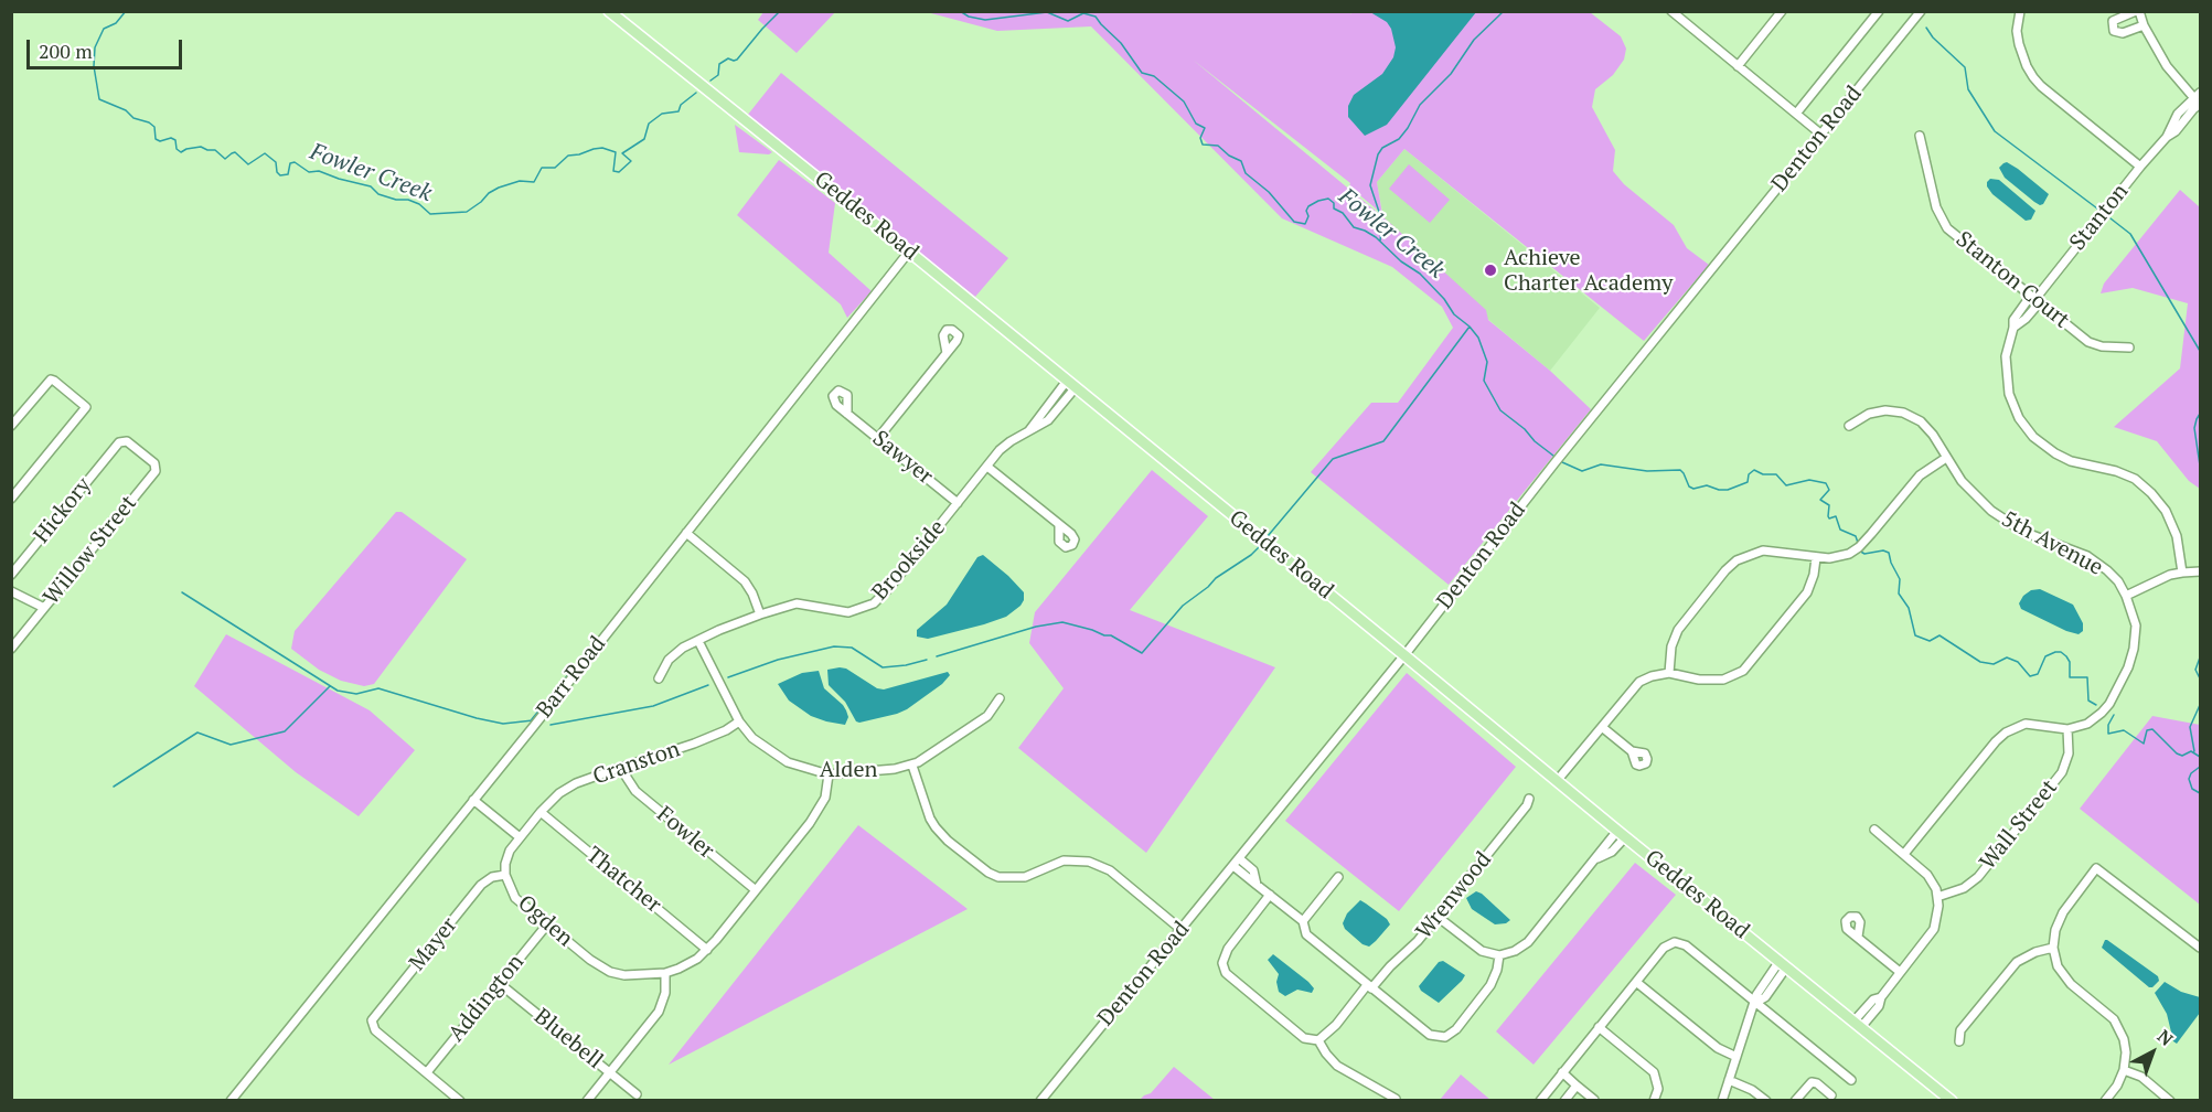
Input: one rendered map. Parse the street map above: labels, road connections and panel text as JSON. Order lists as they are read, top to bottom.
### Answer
{
  "streets": {
    "main road": ["Geddes Road"],
    "street": [
      "Denton Road",
      "Stanton",
      "Stanton Court",
      "Sawyer",
      "Hickory",
      "5th Avenue",
      "Willow Street",
      "Brookside",
      "Barr Road",
      "Cranston",
      "Alden",
      "Wall Street",
      "Fowler",
      "Thatcher",
      "Wrenwood",
      "Ogden",
      "Mayer",
      "Addington",
      "Bluebell"
    ]
  },
  "crossings": [
    ["Denton Road", "Geddes Road"],
    ["Geddes Road", "Brookside"],
    ["Geddes Road", "Barr Road"],
    ["Stanton", "Stanton Court"],
    ["Sawyer", "Brookside"],
    ["Hickory", "Willow Street"],
    ["5th Avenue", "Wall Street"],
    ["Brookside", "Alden"],
    ["Cranston", "Alden"],
    ["Cranston", "Fowler"],
    ["Cranston", "Thatcher"],
    ["Cranston", "Ogden"],
    ["Thatcher", "Ogden"],
    ["Ogden", "Mayer"],
    ["Ogden", "Addington"],
    ["Mayer", "Addington"],
    ["Addington", "Bluebell"]
  ],
  "water": ["Fowler Creek"],
  "places": ["Achieve Charter Academy"],
  "scale_bar": "200 m",
  "north": "top right"
}
